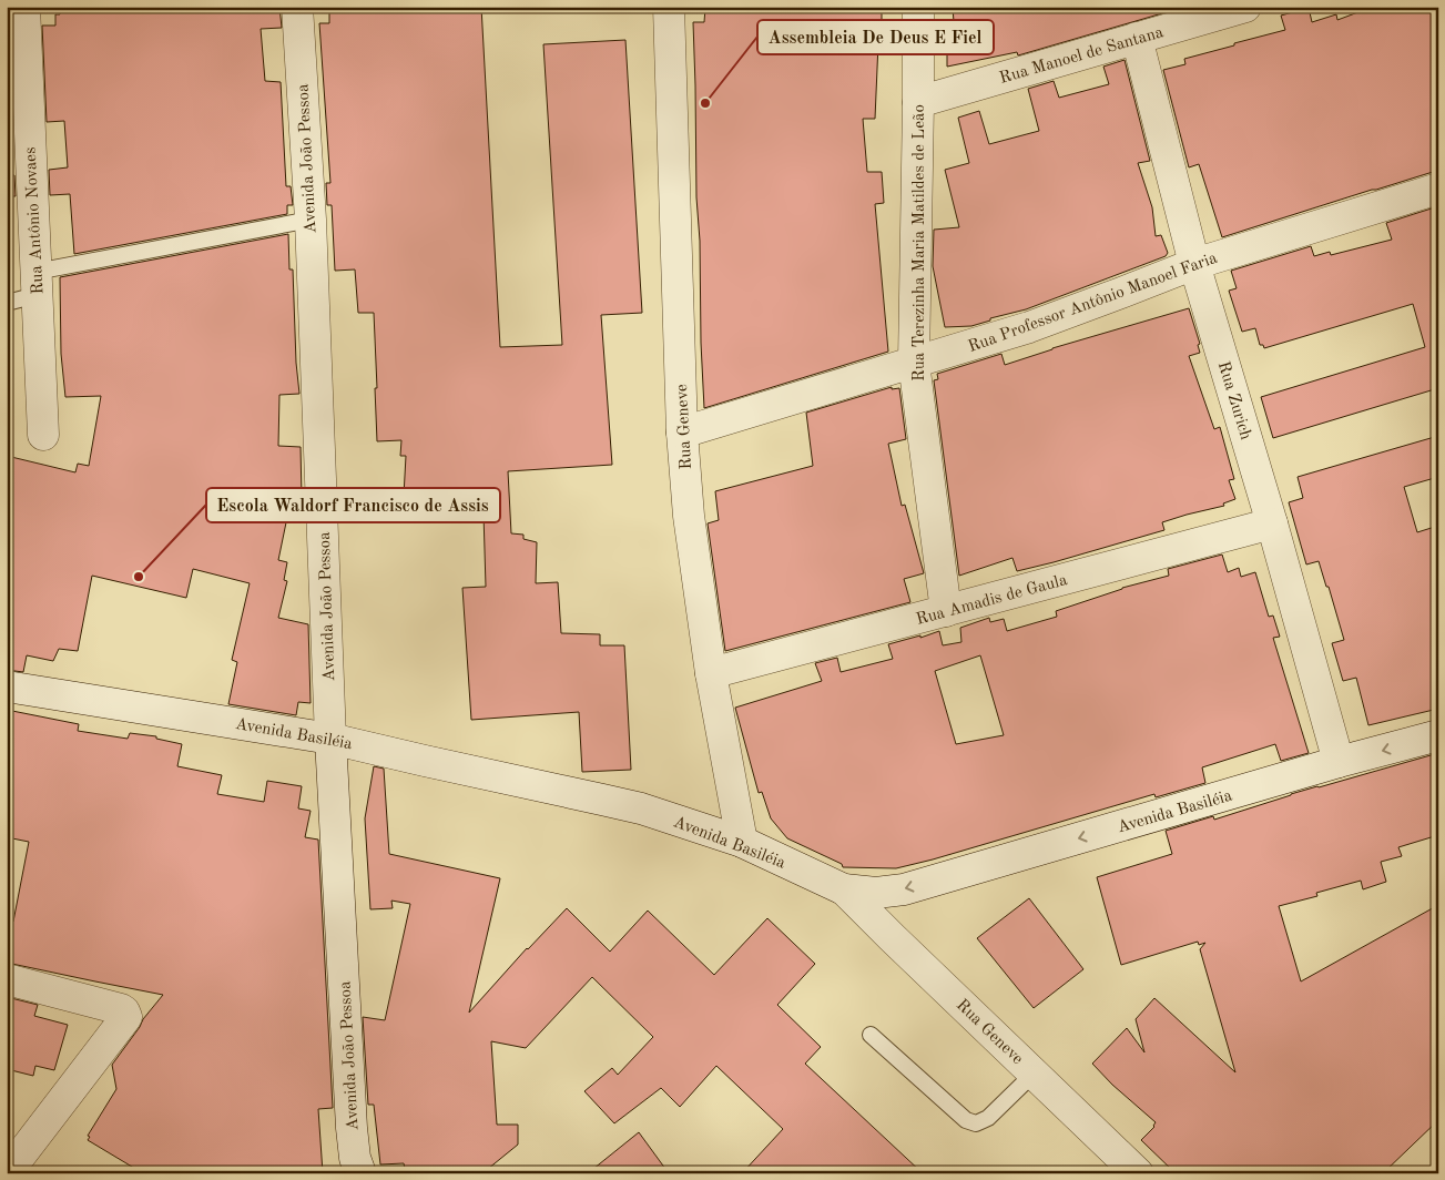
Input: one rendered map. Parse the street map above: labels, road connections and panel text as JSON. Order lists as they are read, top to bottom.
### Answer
{
  "streets": {
    "street": [
      "Rua Manoel de Santana",
      "Avenida João Pessoa",
      "Rua Antônio Novaes",
      "Rua Terezinha Maria Matildes de Leão",
      "Rua Professor Antônio Manoel Faria",
      "Rua Zurich",
      "Rua Geneve",
      "Rua Amadis de Gaula",
      "Avenida Basiléia"
    ]
  },
  "crossings": [
    ["Rua Manoel de Santana", "Rua Terezinha Maria Matildes de Leão"],
    ["Rua Manoel de Santana", "Rua Zurich"],
    ["Avenida João Pessoa", "Avenida Basiléia"],
    ["Rua Terezinha Maria Matildes de Leão", "Rua Professor Antônio Manoel Faria"],
    ["Rua Terezinha Maria Matildes de Leão", "Rua Amadis de Gaula"],
    ["Rua Professor Antônio Manoel Faria", "Rua Zurich"],
    ["Rua Professor Antônio Manoel Faria", "Rua Geneve"],
    ["Rua Zurich", "Rua Amadis de Gaula"],
    ["Rua Zurich", "Avenida Basiléia"],
    ["Rua Geneve", "Rua Amadis de Gaula"],
    ["Rua Geneve", "Avenida Basiléia"]
  ],
  "one_way": ["Avenida Basiléia"],
  "places": ["Assembleia De Deus E Fiel", "Escola Waldorf Francisco de Assis"]
}
